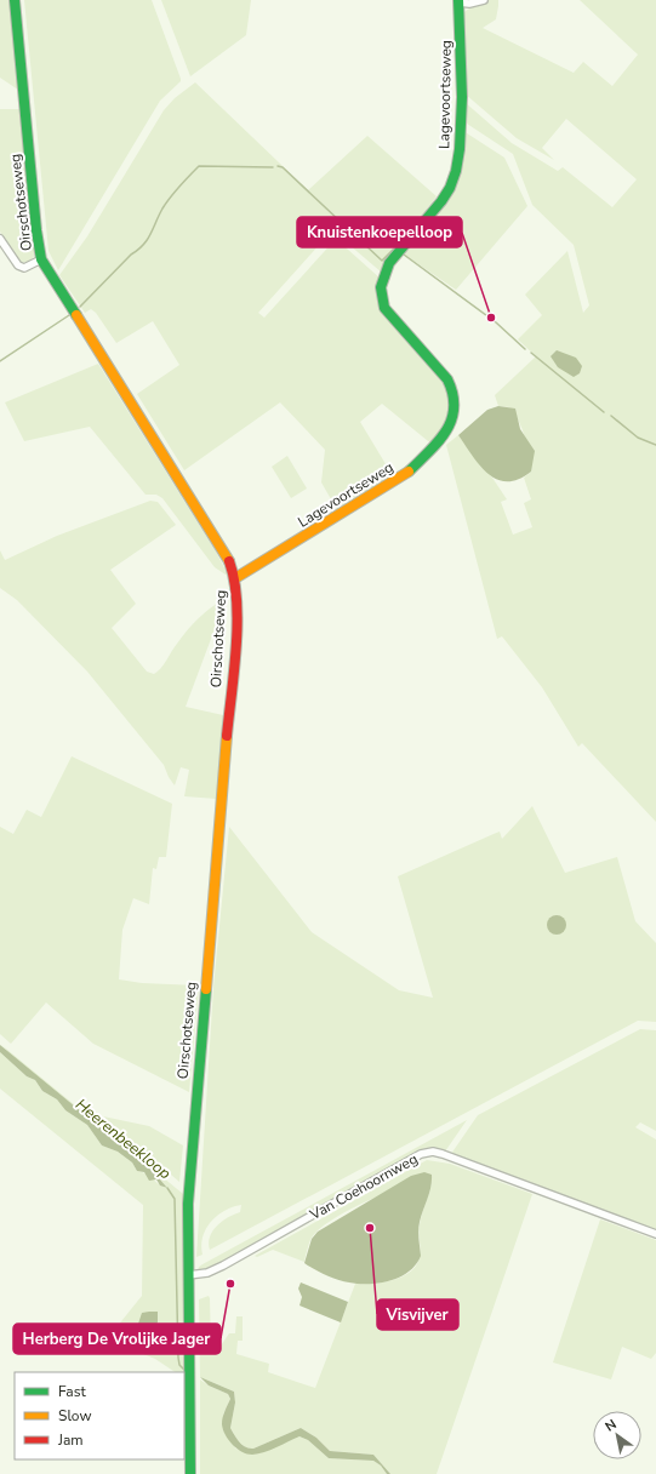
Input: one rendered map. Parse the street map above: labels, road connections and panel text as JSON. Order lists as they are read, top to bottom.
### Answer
{
  "streets": {
    "street": ["Lagevoortseweg", "Oirschotseweg", "Van Coehoornweg"]
  },
  "crossings": [
    ["Lagevoortseweg", "Oirschotseweg"],
    ["Oirschotseweg", "Van Coehoornweg"]
  ],
  "water": ["Heerenbeekloop"],
  "places": ["Knuistenkoepelloop", "Visvijver", "Herberg De Vrolijke Jager"],
  "legend": ["Fast", "Slow", "Jam"],
  "north": "top left"
}
